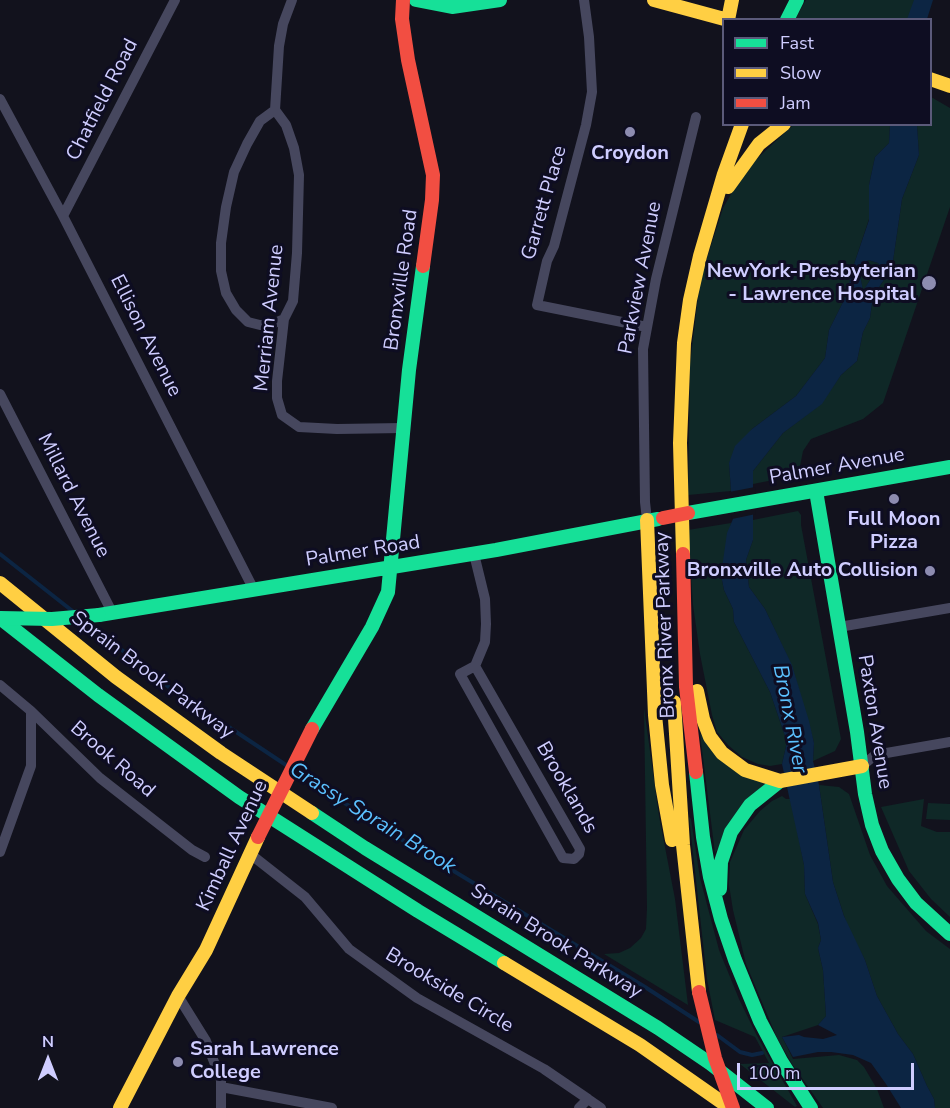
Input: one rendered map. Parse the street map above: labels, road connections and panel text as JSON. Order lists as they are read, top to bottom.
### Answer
{
  "streets": {
    "main road": [
      "Bronxville Road",
      "Palmer Avenue",
      "Palmer Road",
      "Bronx River Parkway",
      "Sprain Brook Parkway",
      "Paxton Avenue",
      "Kimball Avenue"
    ],
    "street": [
      "Chatfield Road",
      "Garrett Place",
      "Parkview Avenue",
      "Merriam Avenue",
      "Ellison Avenue",
      "Millard Avenue",
      "Brook Road",
      "Brooklands",
      "Brookside Circle"
    ]
  },
  "crossings": [
    ["Chatfield Road", "Ellison Avenue"],
    ["Garrett Place", "Parkview Avenue"],
    ["Parkview Avenue", "Palmer Road"],
    ["Bronxville Road", "Merriam Avenue"],
    ["Bronxville Road", "Palmer Road"],
    ["Bronxville Road", "Kimball Avenue"],
    ["Ellison Avenue", "Palmer Road"],
    ["Palmer Avenue", "Palmer Road"],
    ["Palmer Avenue", "Paxton Avenue"],
    ["Millard Avenue", "Palmer Road"],
    ["Palmer Road", "Kimball Avenue"],
    ["Kimball Avenue", "Brookside Circle"]
  ],
  "water": ["Bronx River", "Grassy Sprain Brook"],
  "places": [
    "Croydon",
    "NewYork-Presbyterian - Lawrence Hospital",
    "Full Moon Pizza",
    "Bronxville Auto Collision",
    "Sarah Lawrence College"
  ],
  "legend": ["Fast", "Slow", "Jam"],
  "scale_bar": "100 m",
  "north": "top"
}
